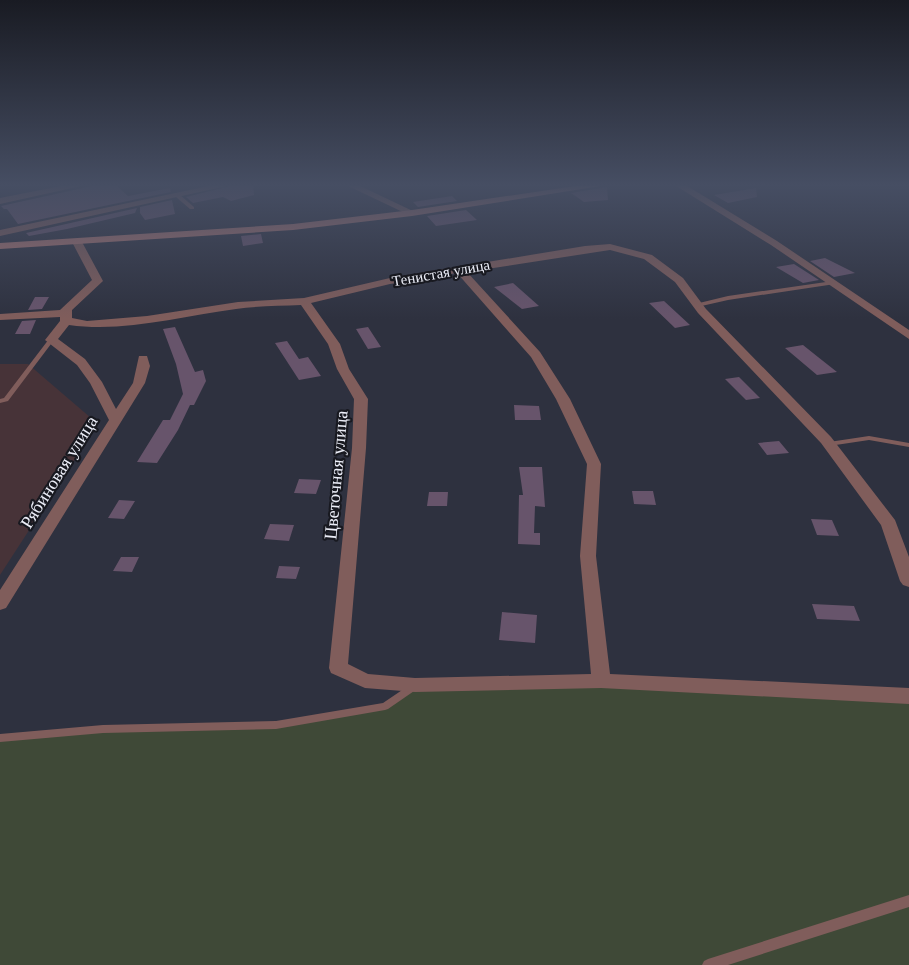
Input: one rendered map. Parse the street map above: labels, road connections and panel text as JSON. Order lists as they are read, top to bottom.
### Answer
{
  "streets": {
    "street": ["Тенистая улица", "Рябиновая улица", "Цветочная улица"]
  },
  "crossings": [
    ["Тенистая улица", "Цветочная улица"]
  ]
}
